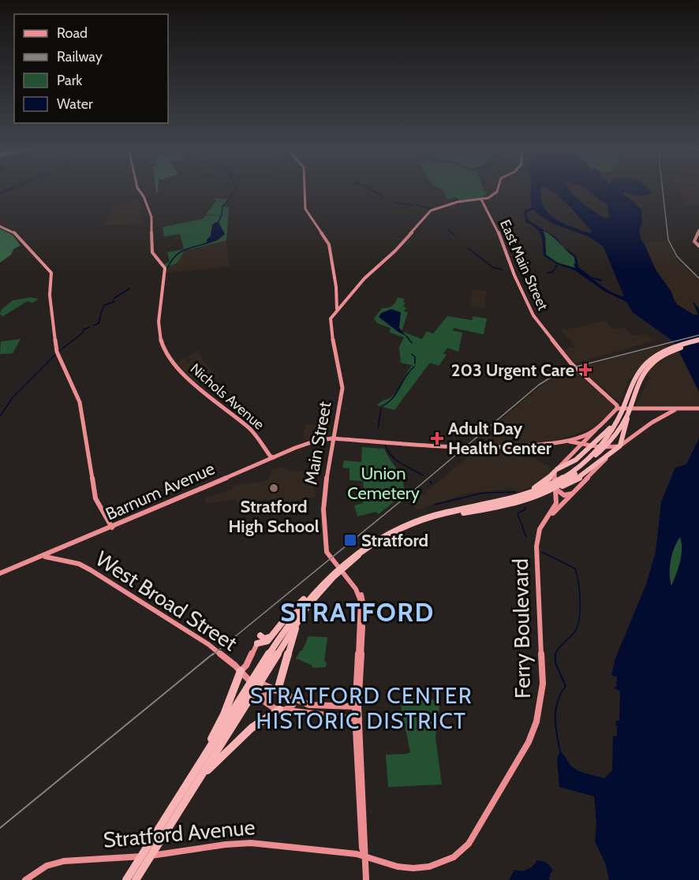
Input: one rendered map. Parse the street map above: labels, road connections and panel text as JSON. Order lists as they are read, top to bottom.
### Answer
{
  "streets": {
    "main road": [
      "East Main Street",
      "Nichols Avenue",
      "Main Street",
      "Barnum Avenue",
      "West Broad Street",
      "Ferry Boulevard",
      "Stratford Avenue"
    ]
  },
  "crossings": [
    ["East Main Street", "Main Street"],
    ["Nichols Avenue", "Barnum Avenue"],
    ["Main Street", "Barnum Avenue"],
    ["Main Street", "West Broad Street"],
    ["Main Street", "Stratford Avenue"],
    ["Barnum Avenue", "West Broad Street"],
    ["Ferry Boulevard", "Stratford Avenue"]
  ],
  "districts": ["STRATFORD", "STRATFORD CENTER HISTORIC DISTRICT"],
  "parks": ["Union Cemetery"],
  "places": {
    "health": ["203 Urgent Care", "Adult Day Health Center"],
    "other": ["Stratford High School"],
    "transit": ["Stratford"]
  },
  "legend": [
    "Road",
    "Railway",
    "Park",
    "Water"
  ]
}
